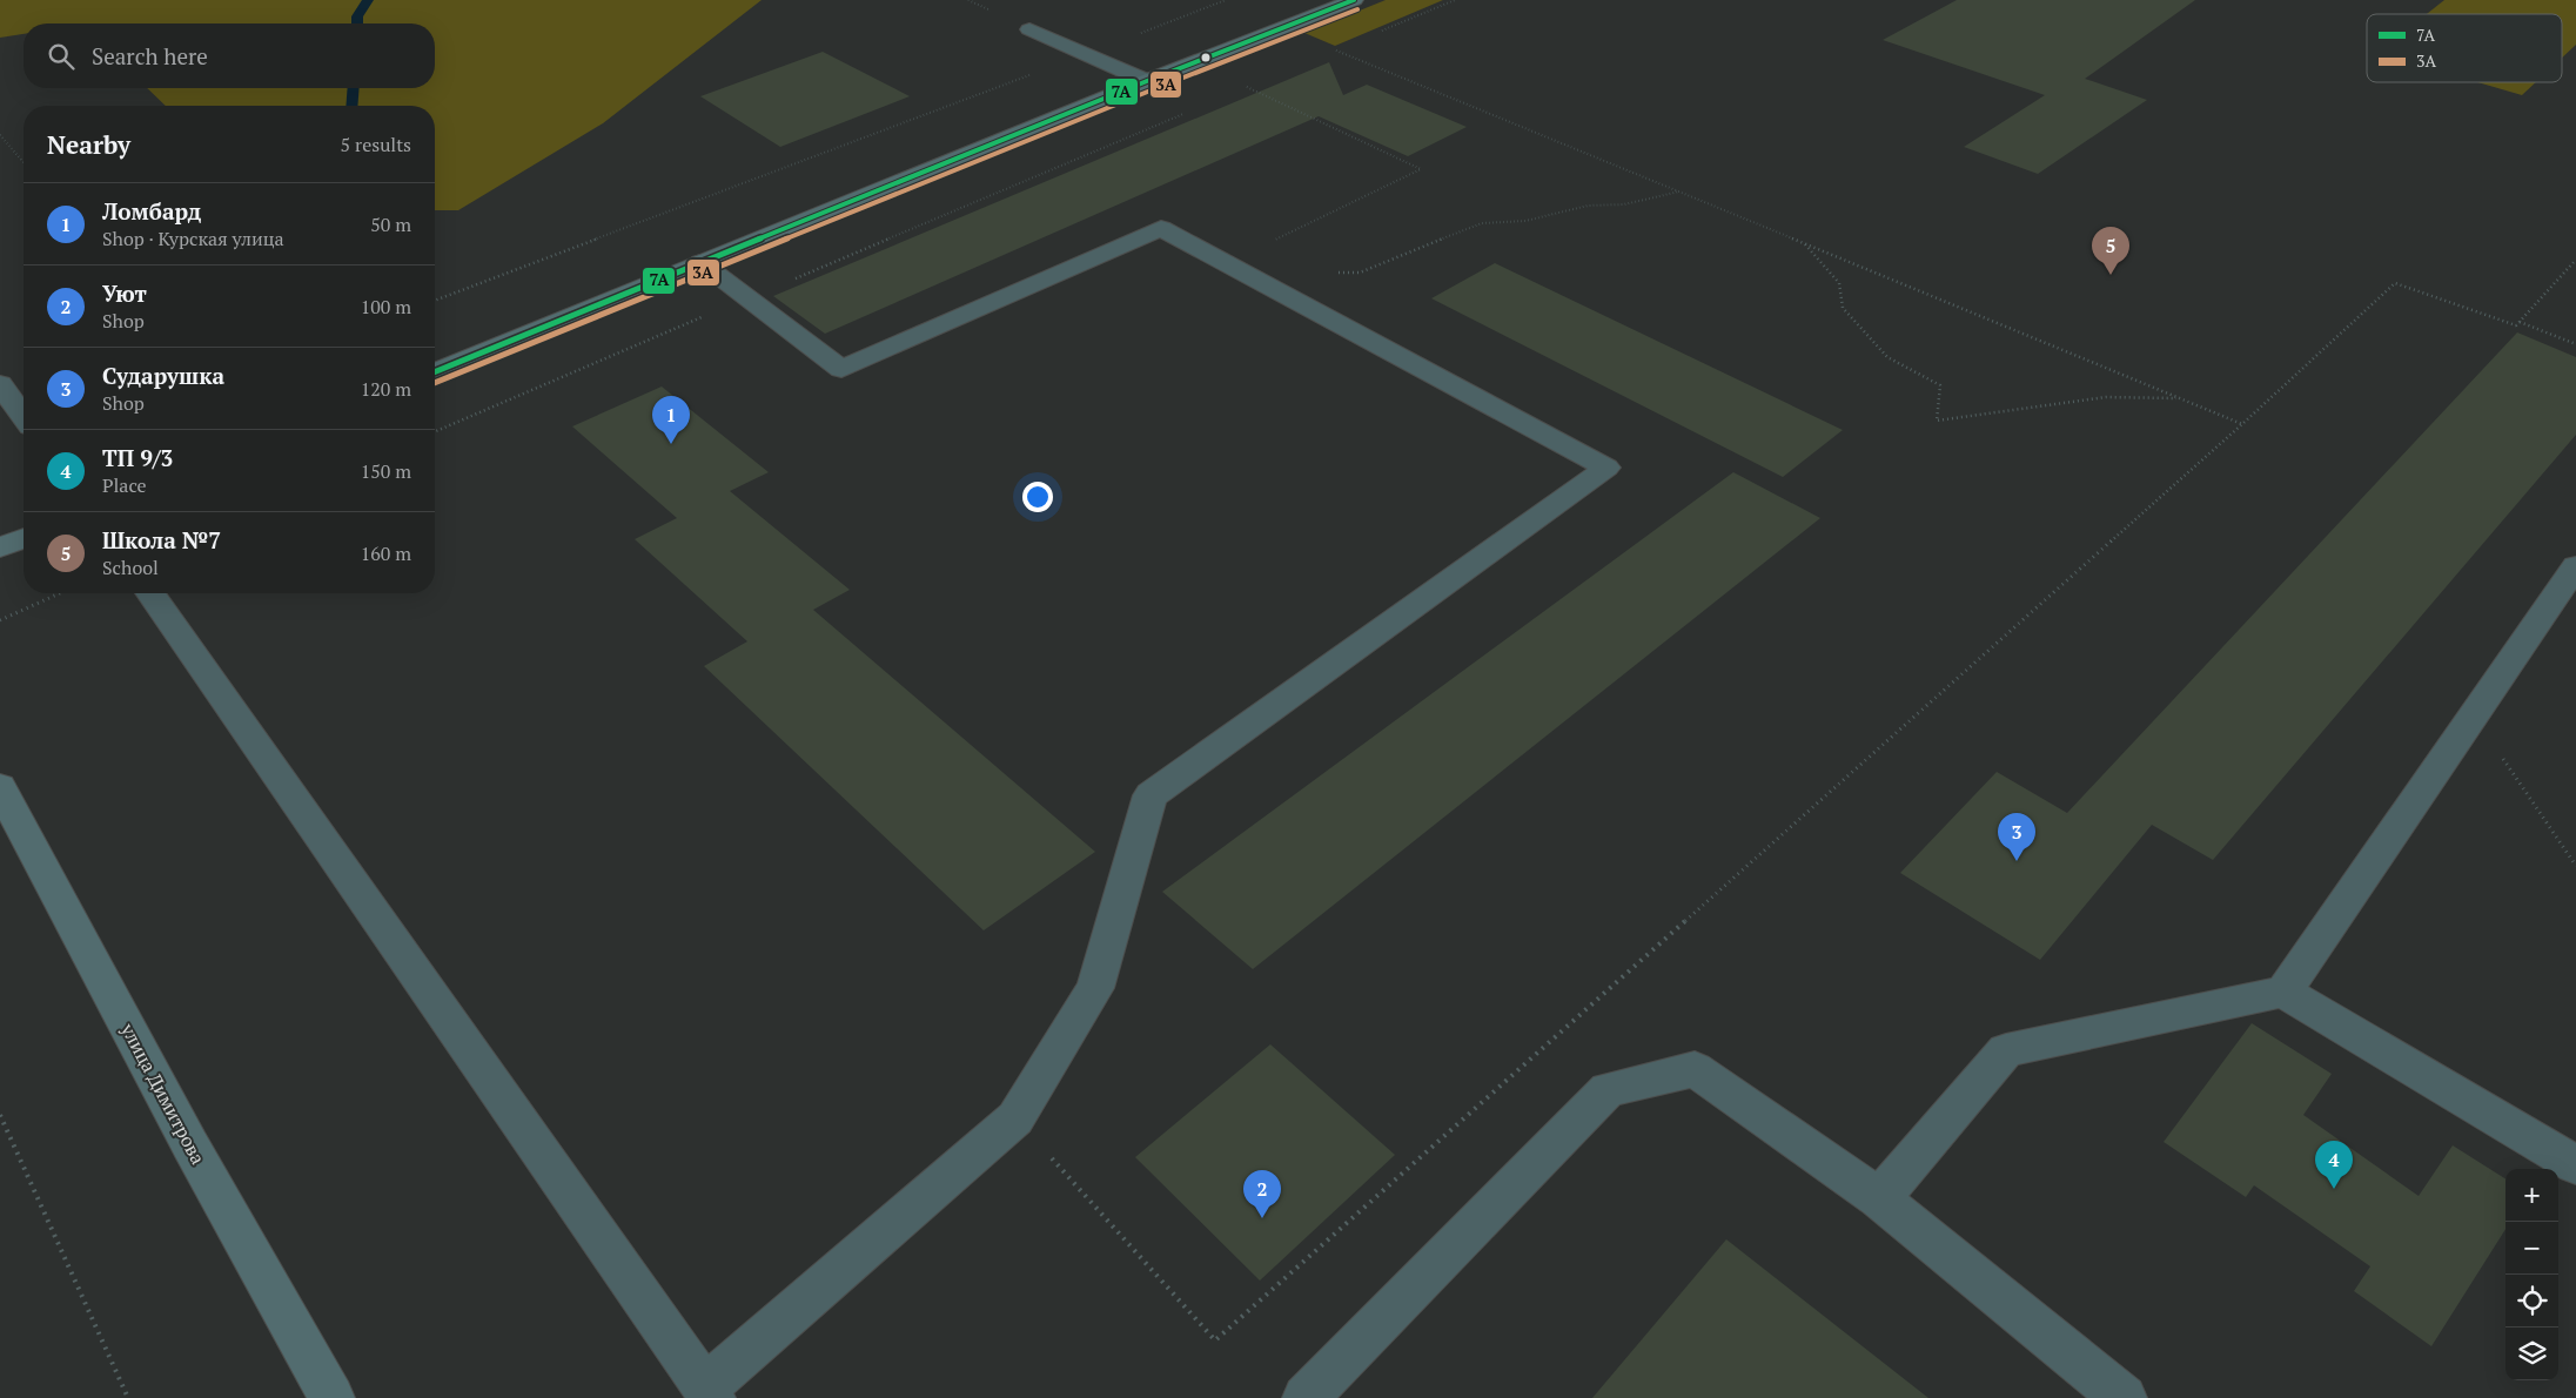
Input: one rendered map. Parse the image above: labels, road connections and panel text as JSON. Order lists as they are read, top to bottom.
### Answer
{
  "streets": {
    "main road": ["улица Димитрова"]
  },
  "lines": ["transit line 7А", "transit line 3А"],
  "legend": ["7А", "3А"],
  "page": {
    "search": "Search here",
    "heading": ["Nearby", "5 results"],
    "list": [
      {
        "mark": "1",
        "name": "Ломбард",
        "note": "Shop · Курская улица",
        "value": "50 m"
      },
      {
        "mark": "2",
        "name": "Уют",
        "note": "Shop",
        "value": "100 m"
      },
      {
        "mark": "3",
        "name": "Сударушка",
        "note": "Shop",
        "value": "120 m"
      },
      {
        "mark": "4",
        "name": "ТП 9/3",
        "note": "Place",
        "value": "150 m"
      },
      {
        "mark": "5",
        "name": "Школа №7",
        "note": "School",
        "value": "160 m"
      }
    ],
    "pins": [
      "5",
      "1",
      "3",
      "4",
      "2"
    ],
    "map_buttons": ["+", "−"]
  }
}
